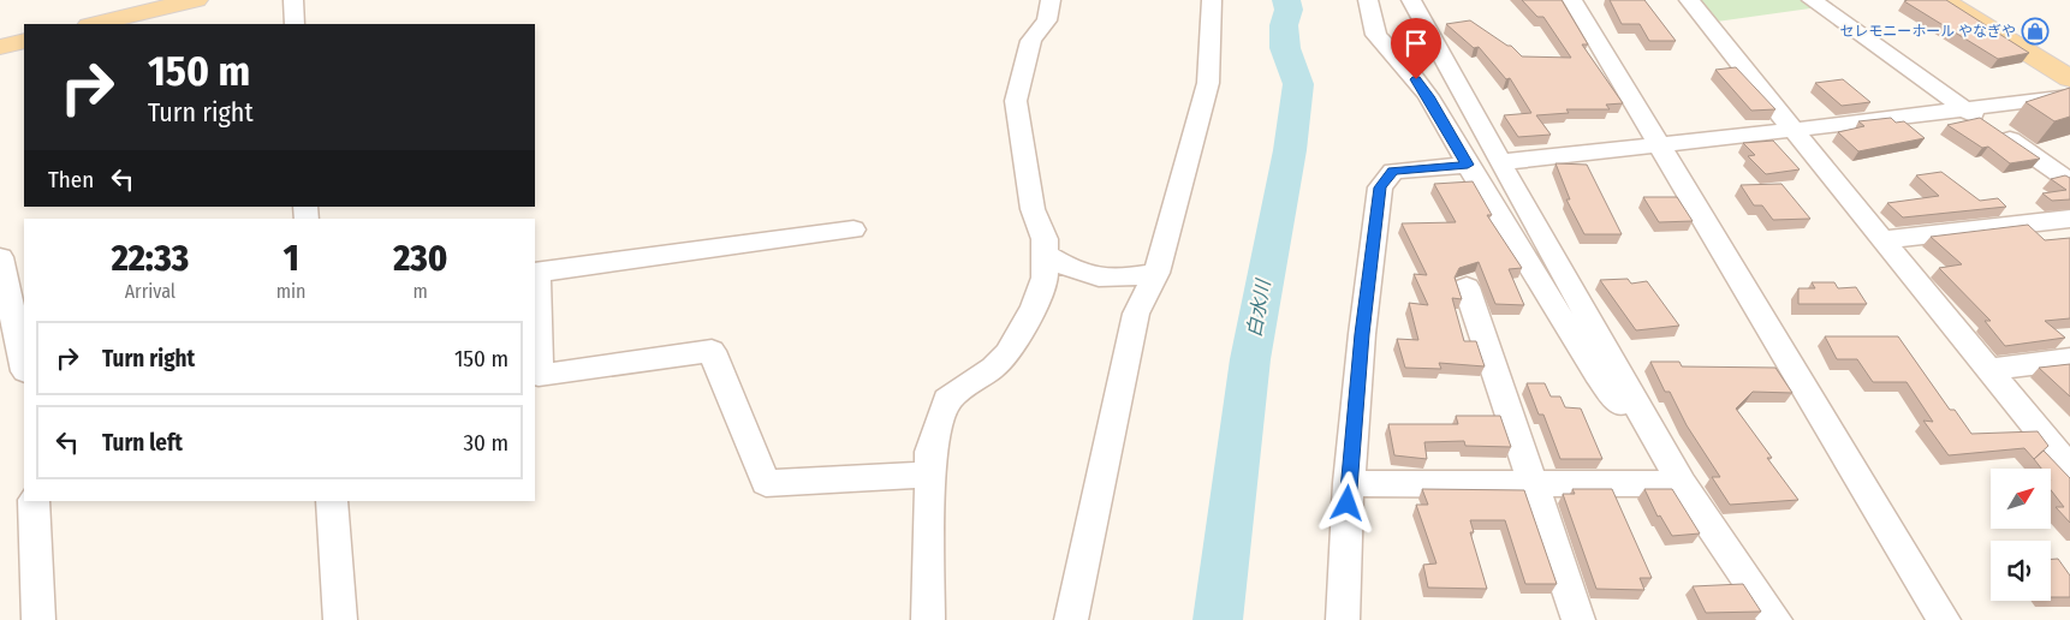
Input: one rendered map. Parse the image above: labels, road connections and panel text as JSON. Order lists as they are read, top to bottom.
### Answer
{
  "water": ["白水川"],
  "places": {
    "shop": ["セレモニーホール やなぎや"]
  },
  "north": "top right",
  "page": {
    "turn": ["150 m", "Turn right"],
    "then": "Then",
    "eta": [
      "22:33",
      "Arrival",
      "1",
      "min",
      "230",
      "m"
    ],
    "list": [
      {
        "name": "Turn right",
        "value": "150 m"
      },
      {
        "name": "Turn left",
        "value": "30 m"
      }
    ]
  }
}
